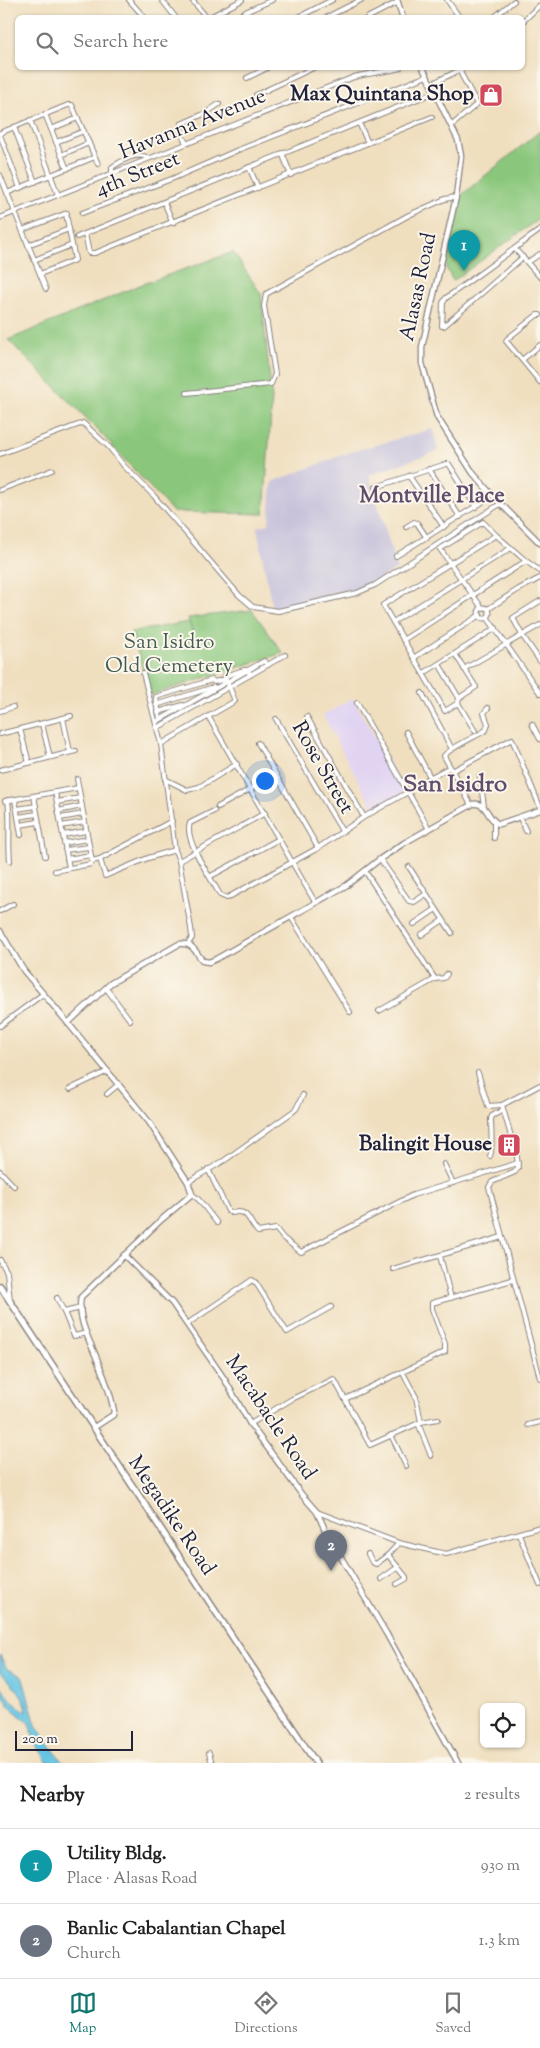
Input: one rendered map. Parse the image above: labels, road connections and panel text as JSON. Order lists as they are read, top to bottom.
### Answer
{
  "streets": {
    "main road": ["Megadike Road"],
    "street": [
      "Havanna Avenue",
      "4th Street",
      "Alasas Road",
      "Rose Street",
      "Macabacle Road"
    ]
  },
  "crossings": [
    ["4th Street", "Alasas Road"]
  ],
  "districts": ["Montville Place", "San Isidro"],
  "parks": ["San Isidro Old Cemetery"],
  "places": {
    "shop": ["Max Quintana Shop"],
    "building": ["Balingit House"]
  },
  "scale_bar": "200 m",
  "page": {
    "search": "Search here",
    "pins": ["1", "2"],
    "scale": "200 m",
    "heading": ["Nearby", "2 results"],
    "list": [
      {
        "mark": "1",
        "name": "Utility Bldg.",
        "note": "Place · Alasas Road",
        "value": "930 m"
      },
      {
        "mark": "2",
        "name": "Banlic Cabalantian Chapel",
        "note": "Church",
        "value": "1.3 km"
      }
    ],
    "nav": ["Map", "Directions", "Saved"]
  }
}
